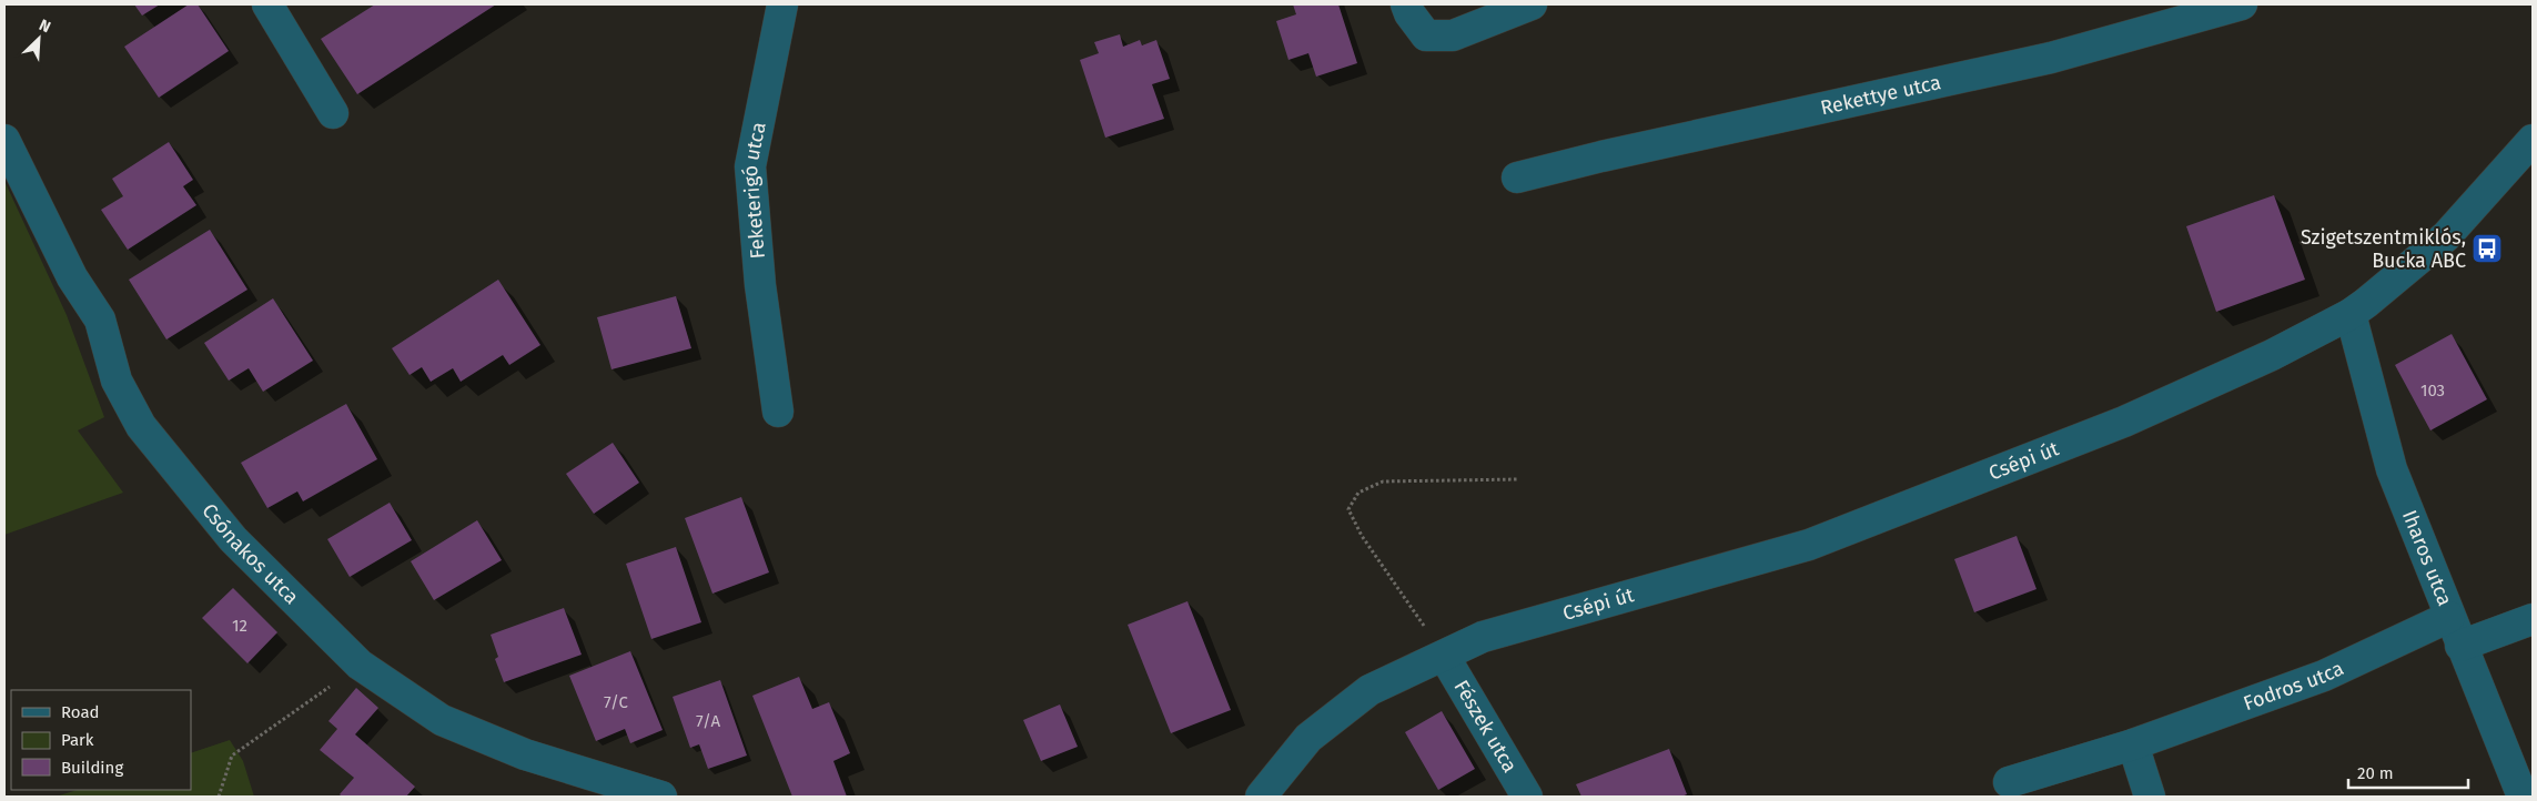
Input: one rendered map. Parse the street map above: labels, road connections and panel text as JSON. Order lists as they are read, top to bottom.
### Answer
{
  "streets": {
    "street": [
      "Rekettye utca",
      "Feketerigó utca",
      "Csépi út",
      "Csónakos utca",
      "Iharos utca",
      "Fodros utca",
      "Fészek utca"
    ]
  },
  "crossings": [
    ["Csépi út", "Iharos utca"],
    ["Csépi út", "Fészek utca"],
    ["Iharos utca", "Fodros utca"]
  ],
  "places": {
    "bus stop": ["Szigetszentmiklós, Bucka ABC"]
  },
  "house_numbers": [
    "103",
    "12",
    "7/C",
    "7/A"
  ],
  "legend": ["Road", "Park", "Building"],
  "scale_bar": "20 m",
  "north": "top right"
}
